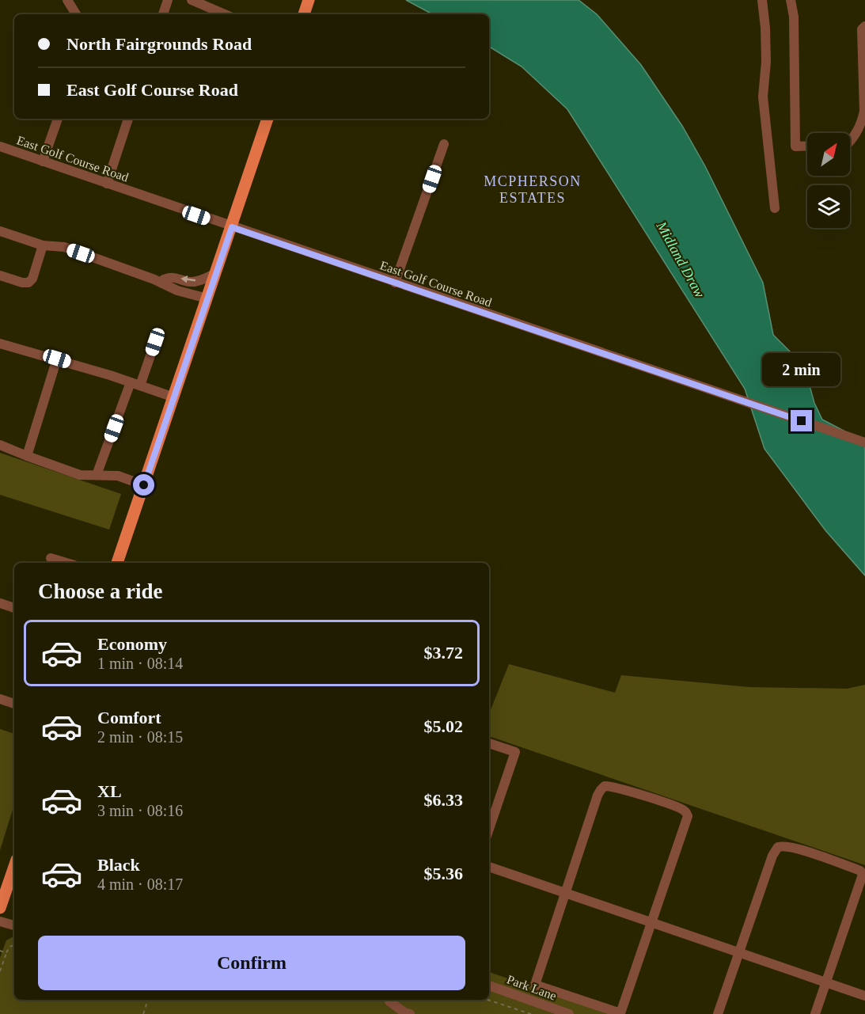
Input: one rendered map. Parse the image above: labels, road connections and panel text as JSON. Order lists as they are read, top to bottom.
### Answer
{
  "streets": {
    "street": ["East Golf Course Road", "Park Lane"]
  },
  "districts": ["MCPHERSON ESTATES"],
  "water": ["Midland Draw"],
  "north": "top right",
  "page": {
    "banner": ["North Fairgrounds Road", "East Golf Course Road"],
    "bubble": "2 min",
    "heading": "Choose a ride",
    "list": [
      {
        "name": "Economy",
        "note": "1 min · 08:14",
        "value": "$3.72"
      },
      {
        "name": "Comfort",
        "note": "2 min · 08:15",
        "value": "$5.02"
      },
      {
        "name": "XL",
        "note": "3 min · 08:16",
        "value": "$6.33"
      },
      {
        "name": "Black",
        "note": "4 min · 08:17",
        "value": "$5.36"
      }
    ],
    "buttons": "Confirm"
  }
}
